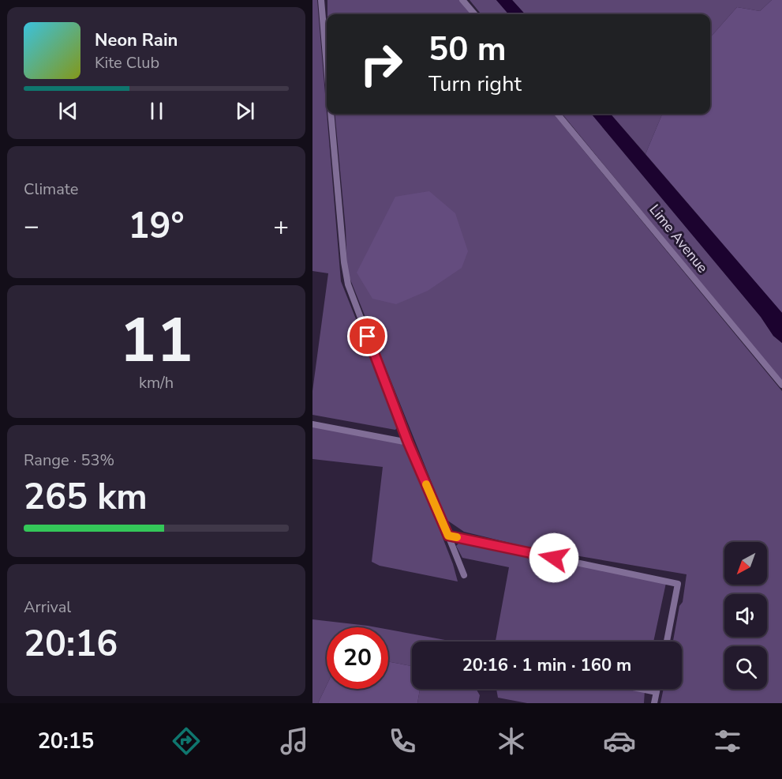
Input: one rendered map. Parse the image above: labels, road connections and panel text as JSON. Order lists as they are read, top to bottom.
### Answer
{
  "streets": {
    "lane": ["Lime Avenue"]
  },
  "north": "bottom left",
  "page": {
    "turn": ["50 m", "Turn right"],
    "song": ["Neon Rain", "Kite Club"],
    "tile": [
      "Climate",
      ["11", "km/h"],
      ["Range · 53%", "265 km"],
      ["Arrival", "20:16"]
    ],
    "heat": ["−", "19°", "+"],
    "limit": "20",
    "trip": "20:16 · 1 min · 160 m",
    "tabs": "20:15"
  }
}
